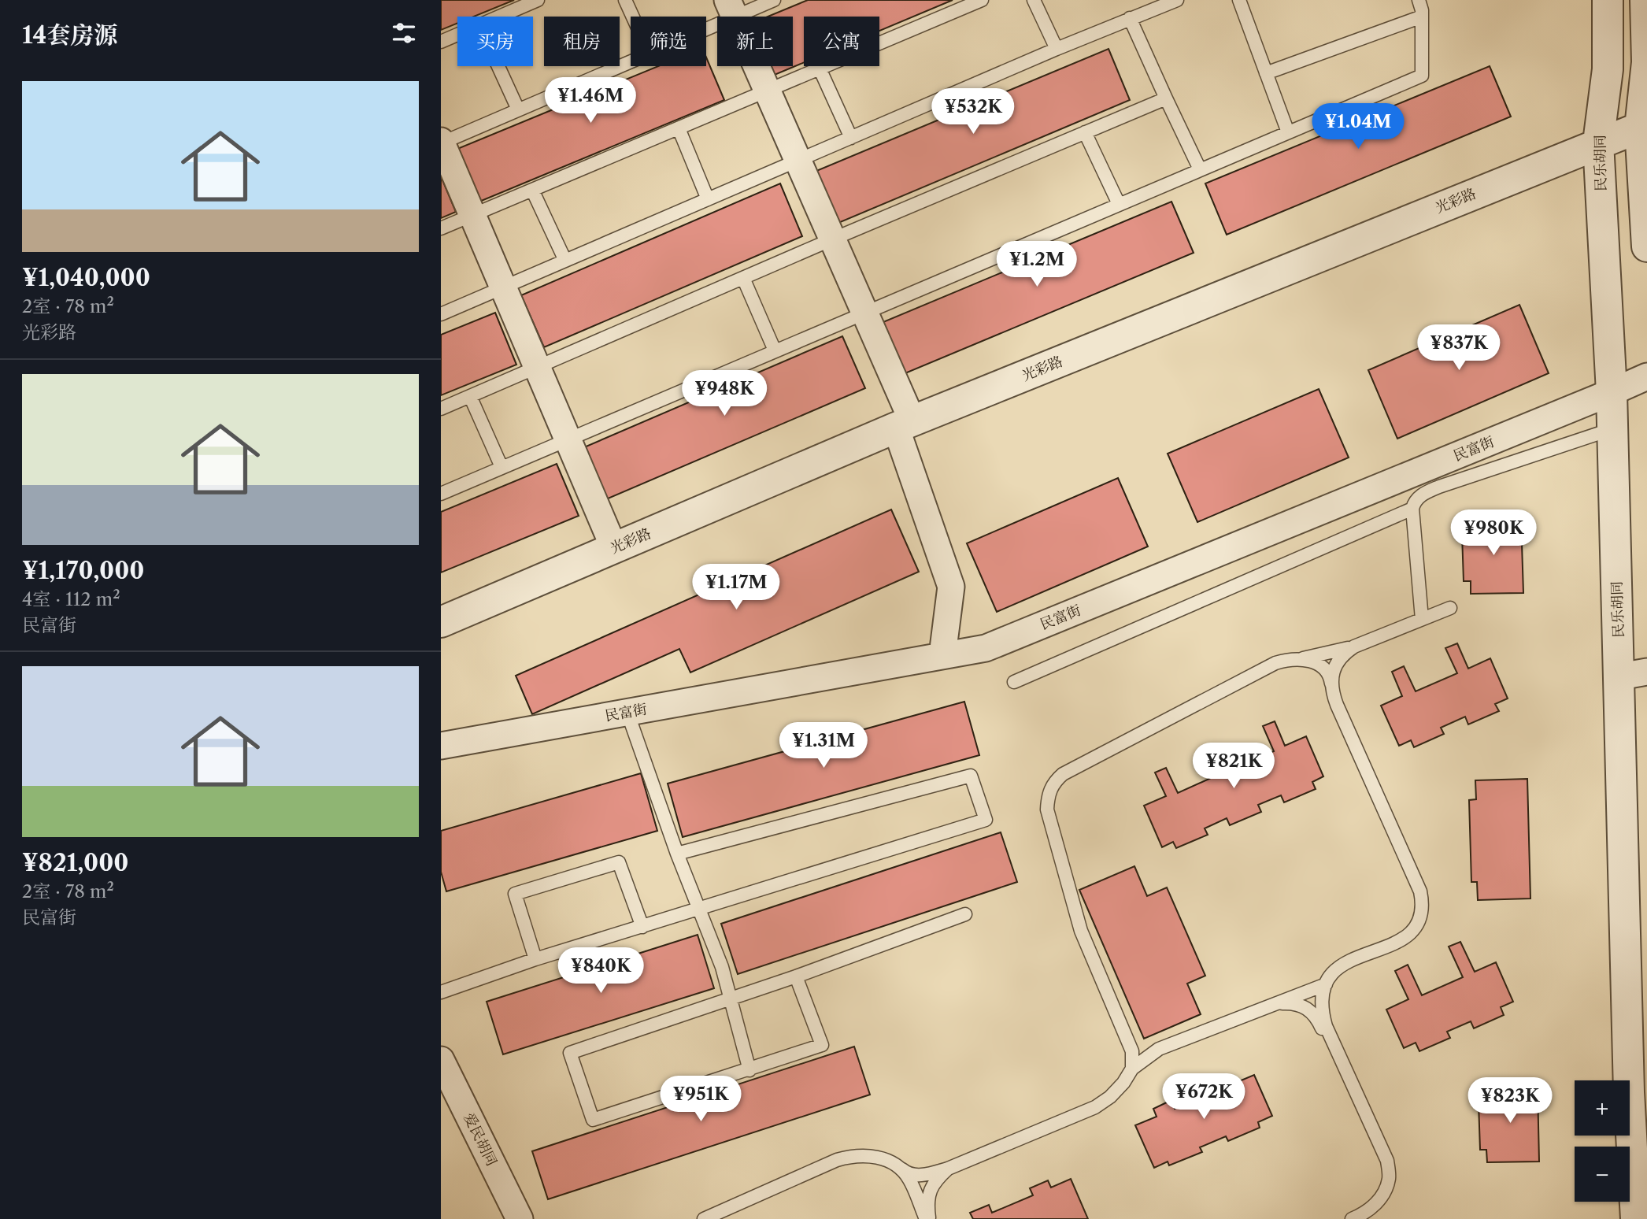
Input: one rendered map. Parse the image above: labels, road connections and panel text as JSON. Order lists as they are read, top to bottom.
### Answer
{
  "streets": {
    "street": [
      "民乐胡同",
      "光彩路",
      "民富街",
      "爱民胡同"
    ]
  },
  "crossings": [
    ["民乐胡同", "光彩路"],
    ["民乐胡同", "民富街"]
  ],
  "page": {
    "heading": "14套房源",
    "chip": [
      "买房",
      "租房",
      "筛选",
      "新上",
      "公寓"
    ],
    "list": [
      {
        "name": "¥1,040,000",
        "note": "2室 · 78 m² · 光彩路"
      },
      {
        "name": "¥1,170,000",
        "note": "4室 · 112 m² · 民富街"
      },
      {
        "name": "¥821,000",
        "note": "2室 · 78 m² · 民富街"
      }
    ],
    "price": [
      "¥1.46M",
      "¥532K",
      "¥1.04M",
      "¥1.2M",
      "¥837K",
      "¥948K",
      "¥980K",
      "¥1.17M",
      "¥1.31M",
      "¥821K",
      "¥840K",
      "¥672K",
      "¥951K",
      "¥823K"
    ],
    "map_buttons": ["+", "−"]
  }
}
